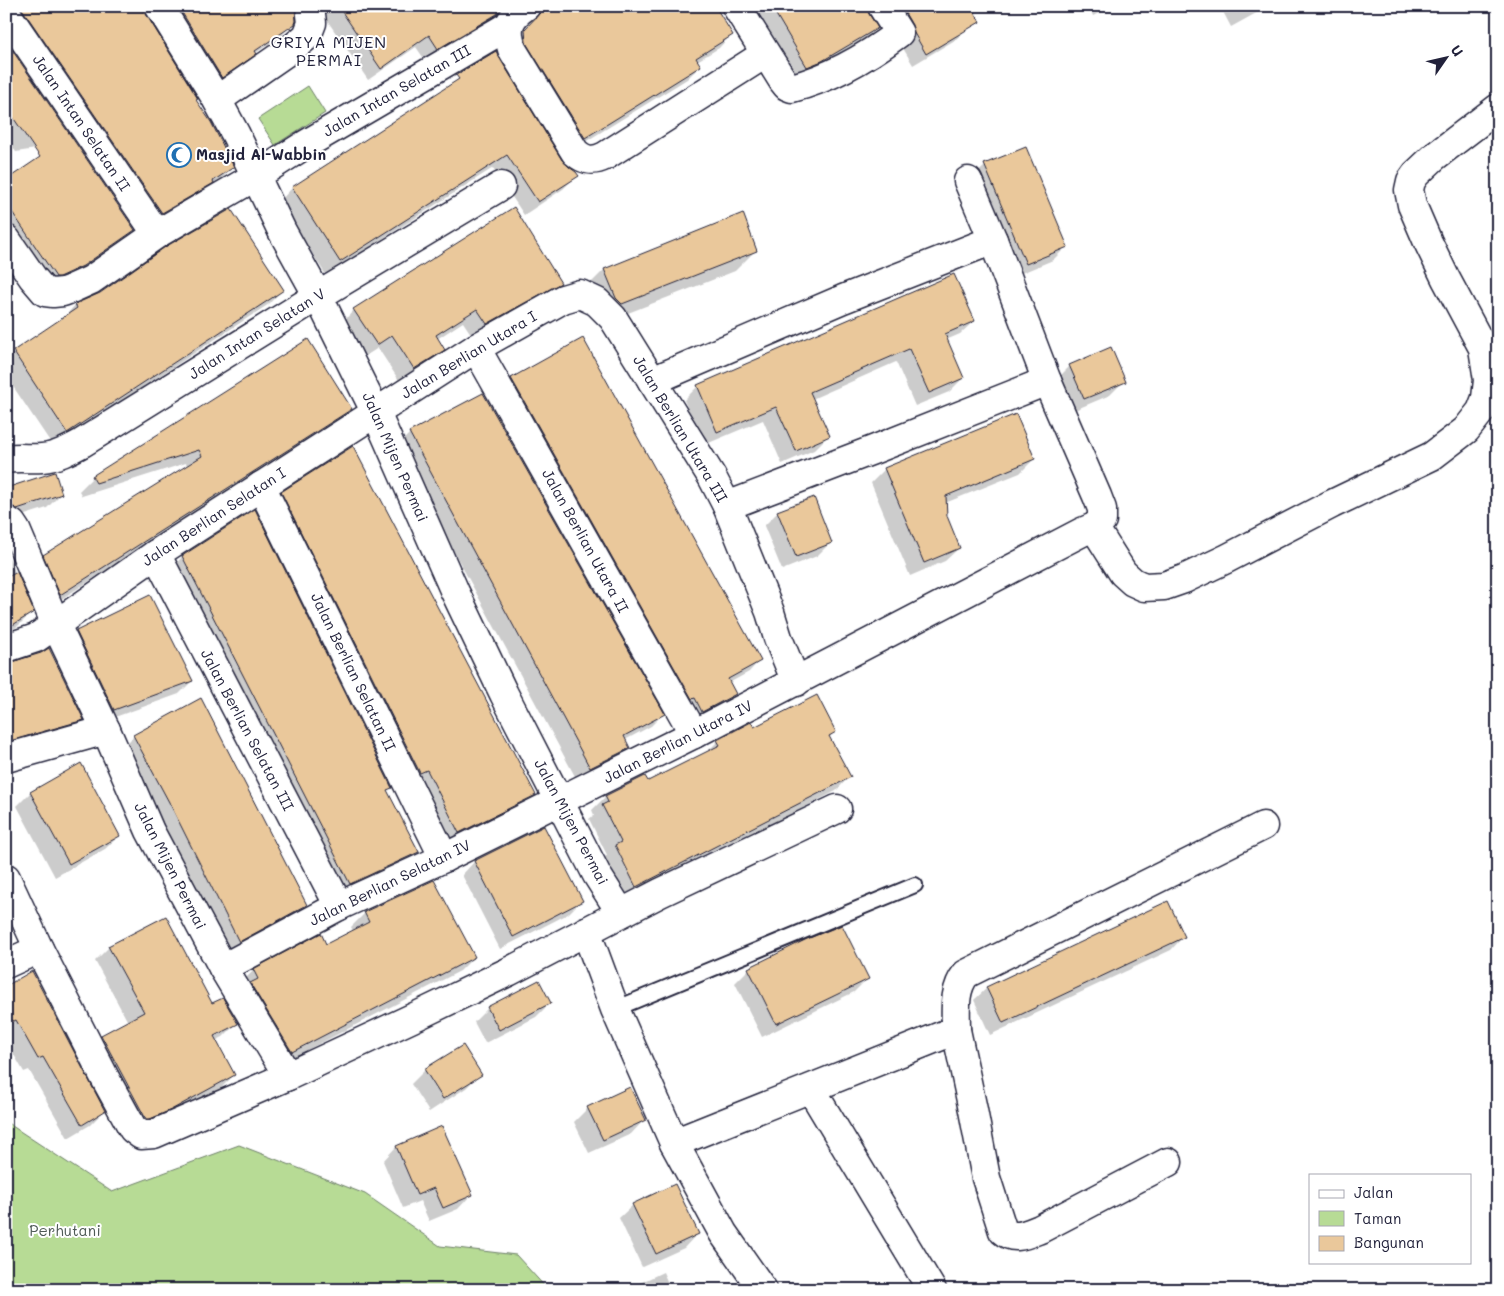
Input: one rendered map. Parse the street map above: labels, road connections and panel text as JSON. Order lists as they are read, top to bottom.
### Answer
{
  "streets": {
    "street": [
      "Jalan Intan Selatan III",
      "Jalan Intan Selatan II",
      "Jalan Intan Selatan V",
      "Jalan Berlian Utara I",
      "Jalan Berlian Utara III",
      "Jalan Mijen Permai",
      "Jalan Berlian Selatan I",
      "Jalan Berlian Utara II",
      "Jalan Berlian Selatan II",
      "Jalan Berlian Selatan III",
      "Jalan Berlian Utara IV",
      "Jalan Berlian Selatan IV"
    ]
  },
  "crossings": [
    ["Jalan Intan Selatan III", "Jalan Intan Selatan II"],
    ["Jalan Intan Selatan III", "Jalan Mijen Permai"],
    ["Jalan Intan Selatan V", "Jalan Mijen Permai"],
    ["Jalan Berlian Utara I", "Jalan Berlian Utara III"],
    ["Jalan Berlian Utara I", "Jalan Mijen Permai"],
    ["Jalan Berlian Utara I", "Jalan Berlian Selatan I"],
    ["Jalan Berlian Utara I", "Jalan Berlian Utara II"],
    ["Jalan Berlian Utara III", "Jalan Berlian Utara IV"],
    ["Jalan Mijen Permai", "Jalan Berlian Selatan I"],
    ["Jalan Mijen Permai", "Jalan Berlian Utara IV"],
    ["Jalan Mijen Permai", "Jalan Berlian Selatan IV"],
    ["Jalan Berlian Selatan I", "Jalan Berlian Selatan II"],
    ["Jalan Berlian Selatan I", "Jalan Berlian Selatan III"],
    ["Jalan Berlian Utara II", "Jalan Berlian Utara IV"],
    ["Jalan Berlian Selatan II", "Jalan Berlian Selatan IV"],
    ["Jalan Berlian Selatan III", "Jalan Berlian Selatan IV"],
    ["Jalan Berlian Utara IV", "Jalan Berlian Selatan IV"]
  ],
  "districts": ["GRIYA MIJEN PERMAI"],
  "parks": ["Perhutani"],
  "places": {
    "mosque": ["Masjid Al-Wabbin"]
  },
  "legend": ["Jalan", "Taman", "Bangunan"],
  "north": "top right"
}
